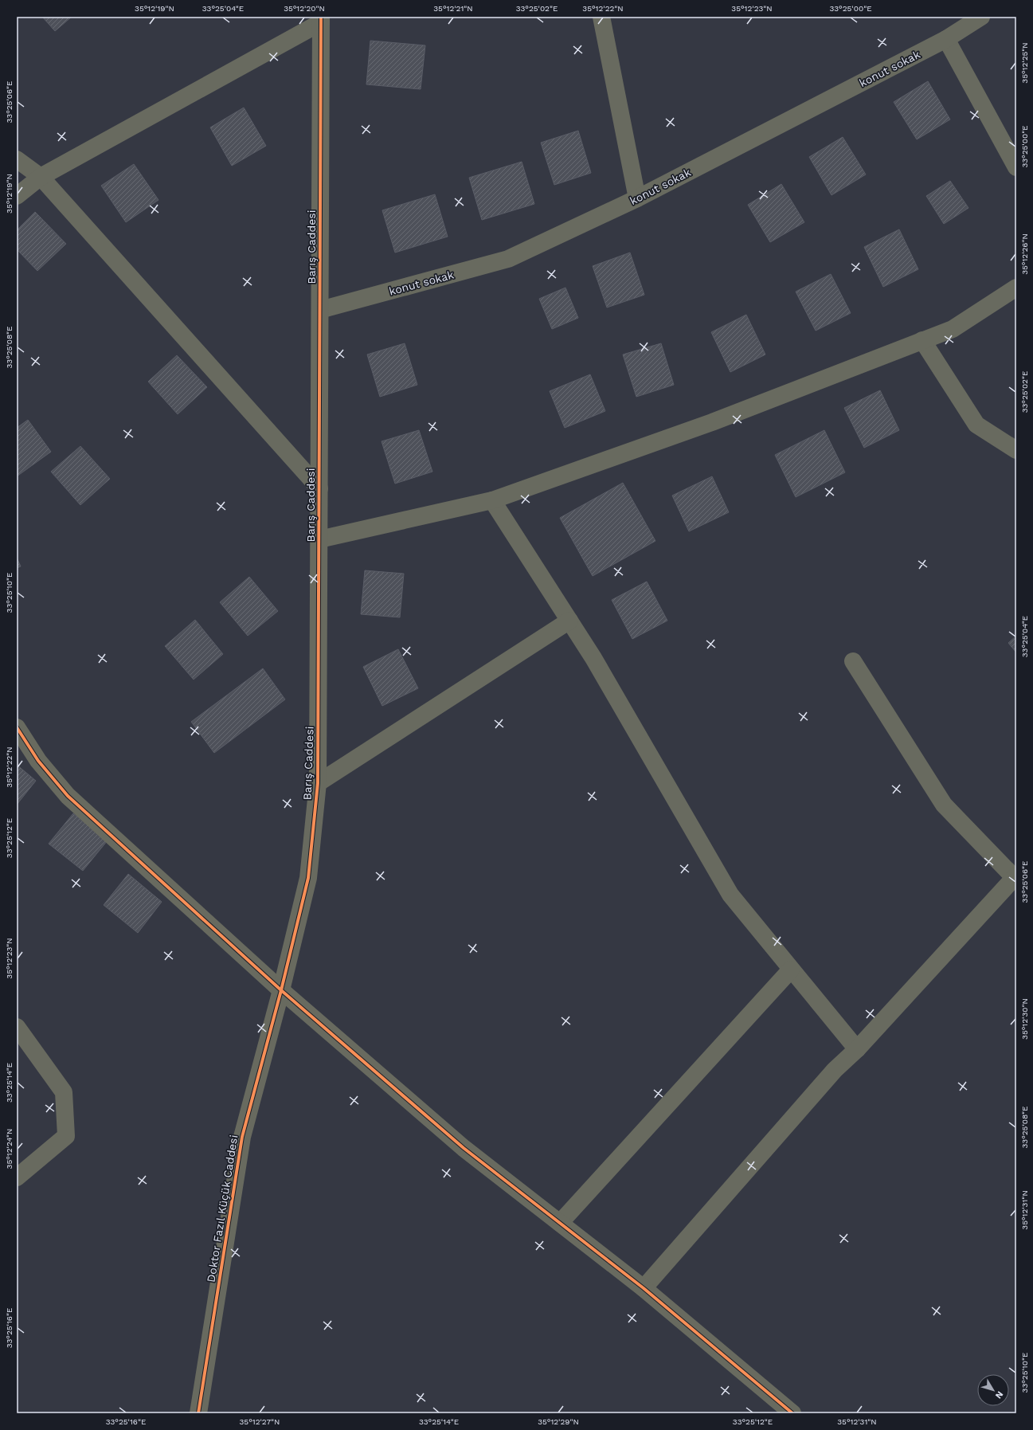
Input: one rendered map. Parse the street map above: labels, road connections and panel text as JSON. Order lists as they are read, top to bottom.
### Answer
{
  "streets": {
    "street": ["konut sokak", "Barış Caddesi", "Doktor Fazıl Küçük Caddesi"]
  },
  "crossings": [
    ["konut sokak", "Barış Caddesi"],
    ["Barış Caddesi", "Doktor Fazıl Küçük Caddesi"]
  ],
  "north": "bottom right",
  "coordinates": [
    "35°12'19\"N",
    "33°25'04\"E",
    "35°12'20\"N",
    "35°12'21\"N",
    "33°25'02\"E",
    "35°12'22\"N",
    "35°12'23\"N",
    "33°25'00\"E",
    "35°12'25\"N",
    "33°25'06\"E",
    "35°12'26\"N",
    "33°25'08\"E",
    "33°25'10\"E",
    "33°25'12\"E",
    "35°12'30\"N",
    "33°25'14\"E",
    "35°12'24\"N",
    "35°12'31\"N",
    "33°25'16\"E",
    "35°12'27\"N",
    "35°12'29\"N"
  ]
}
